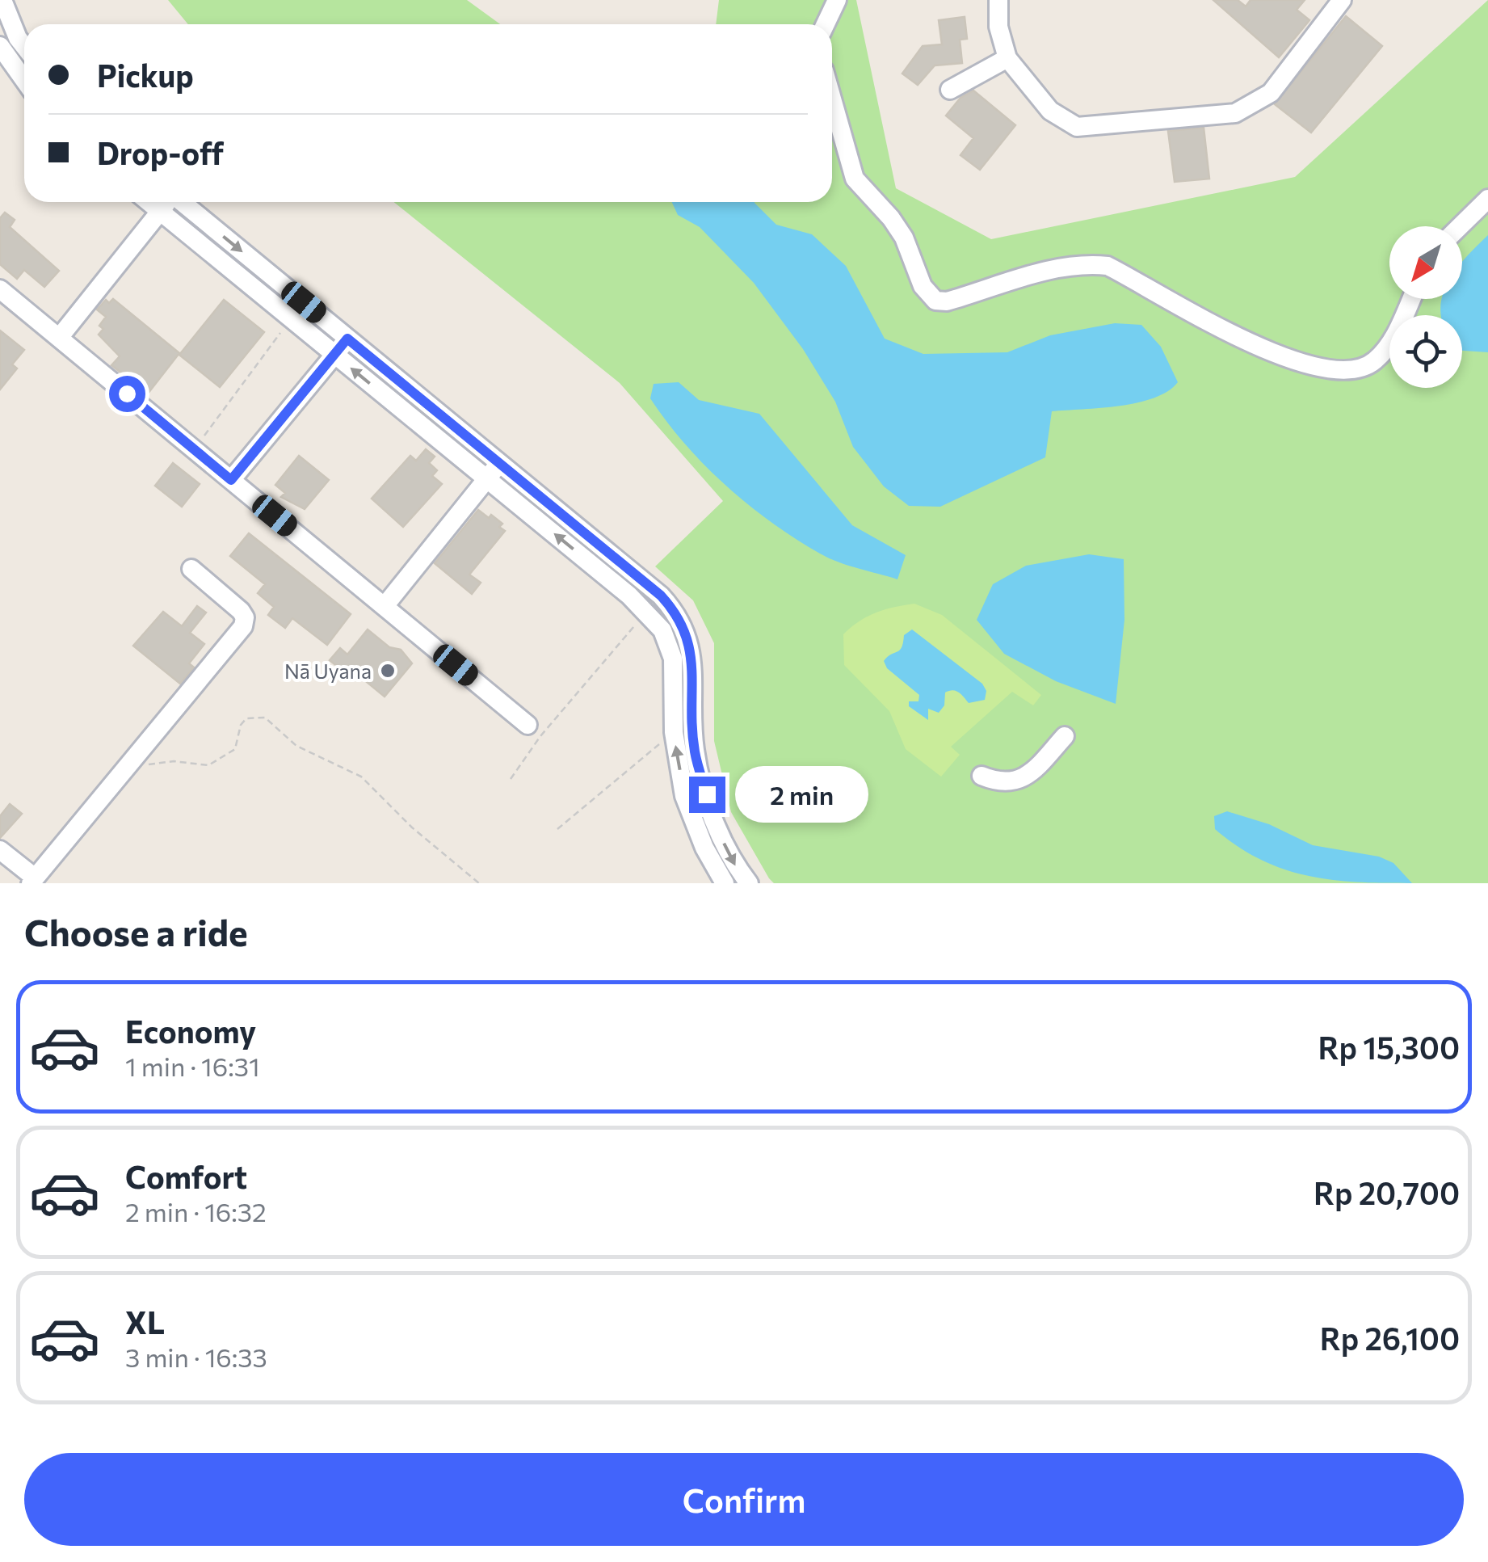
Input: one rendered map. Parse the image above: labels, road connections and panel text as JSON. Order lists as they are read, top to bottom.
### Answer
{
  "places": ["Nā Uyana"],
  "north": "bottom left",
  "page": {
    "banner": ["Pickup", "Drop-off"],
    "bubble": "2 min",
    "heading": "Choose a ride",
    "list": [
      {
        "name": "Economy",
        "note": "1 min · 16:31",
        "value": "Rp 15,300"
      },
      {
        "name": "Comfort",
        "note": "2 min · 16:32",
        "value": "Rp 20,700"
      },
      {
        "name": "XL",
        "note": "3 min · 16:33",
        "value": "Rp 26,100"
      }
    ],
    "buttons": "Confirm"
  }
}
